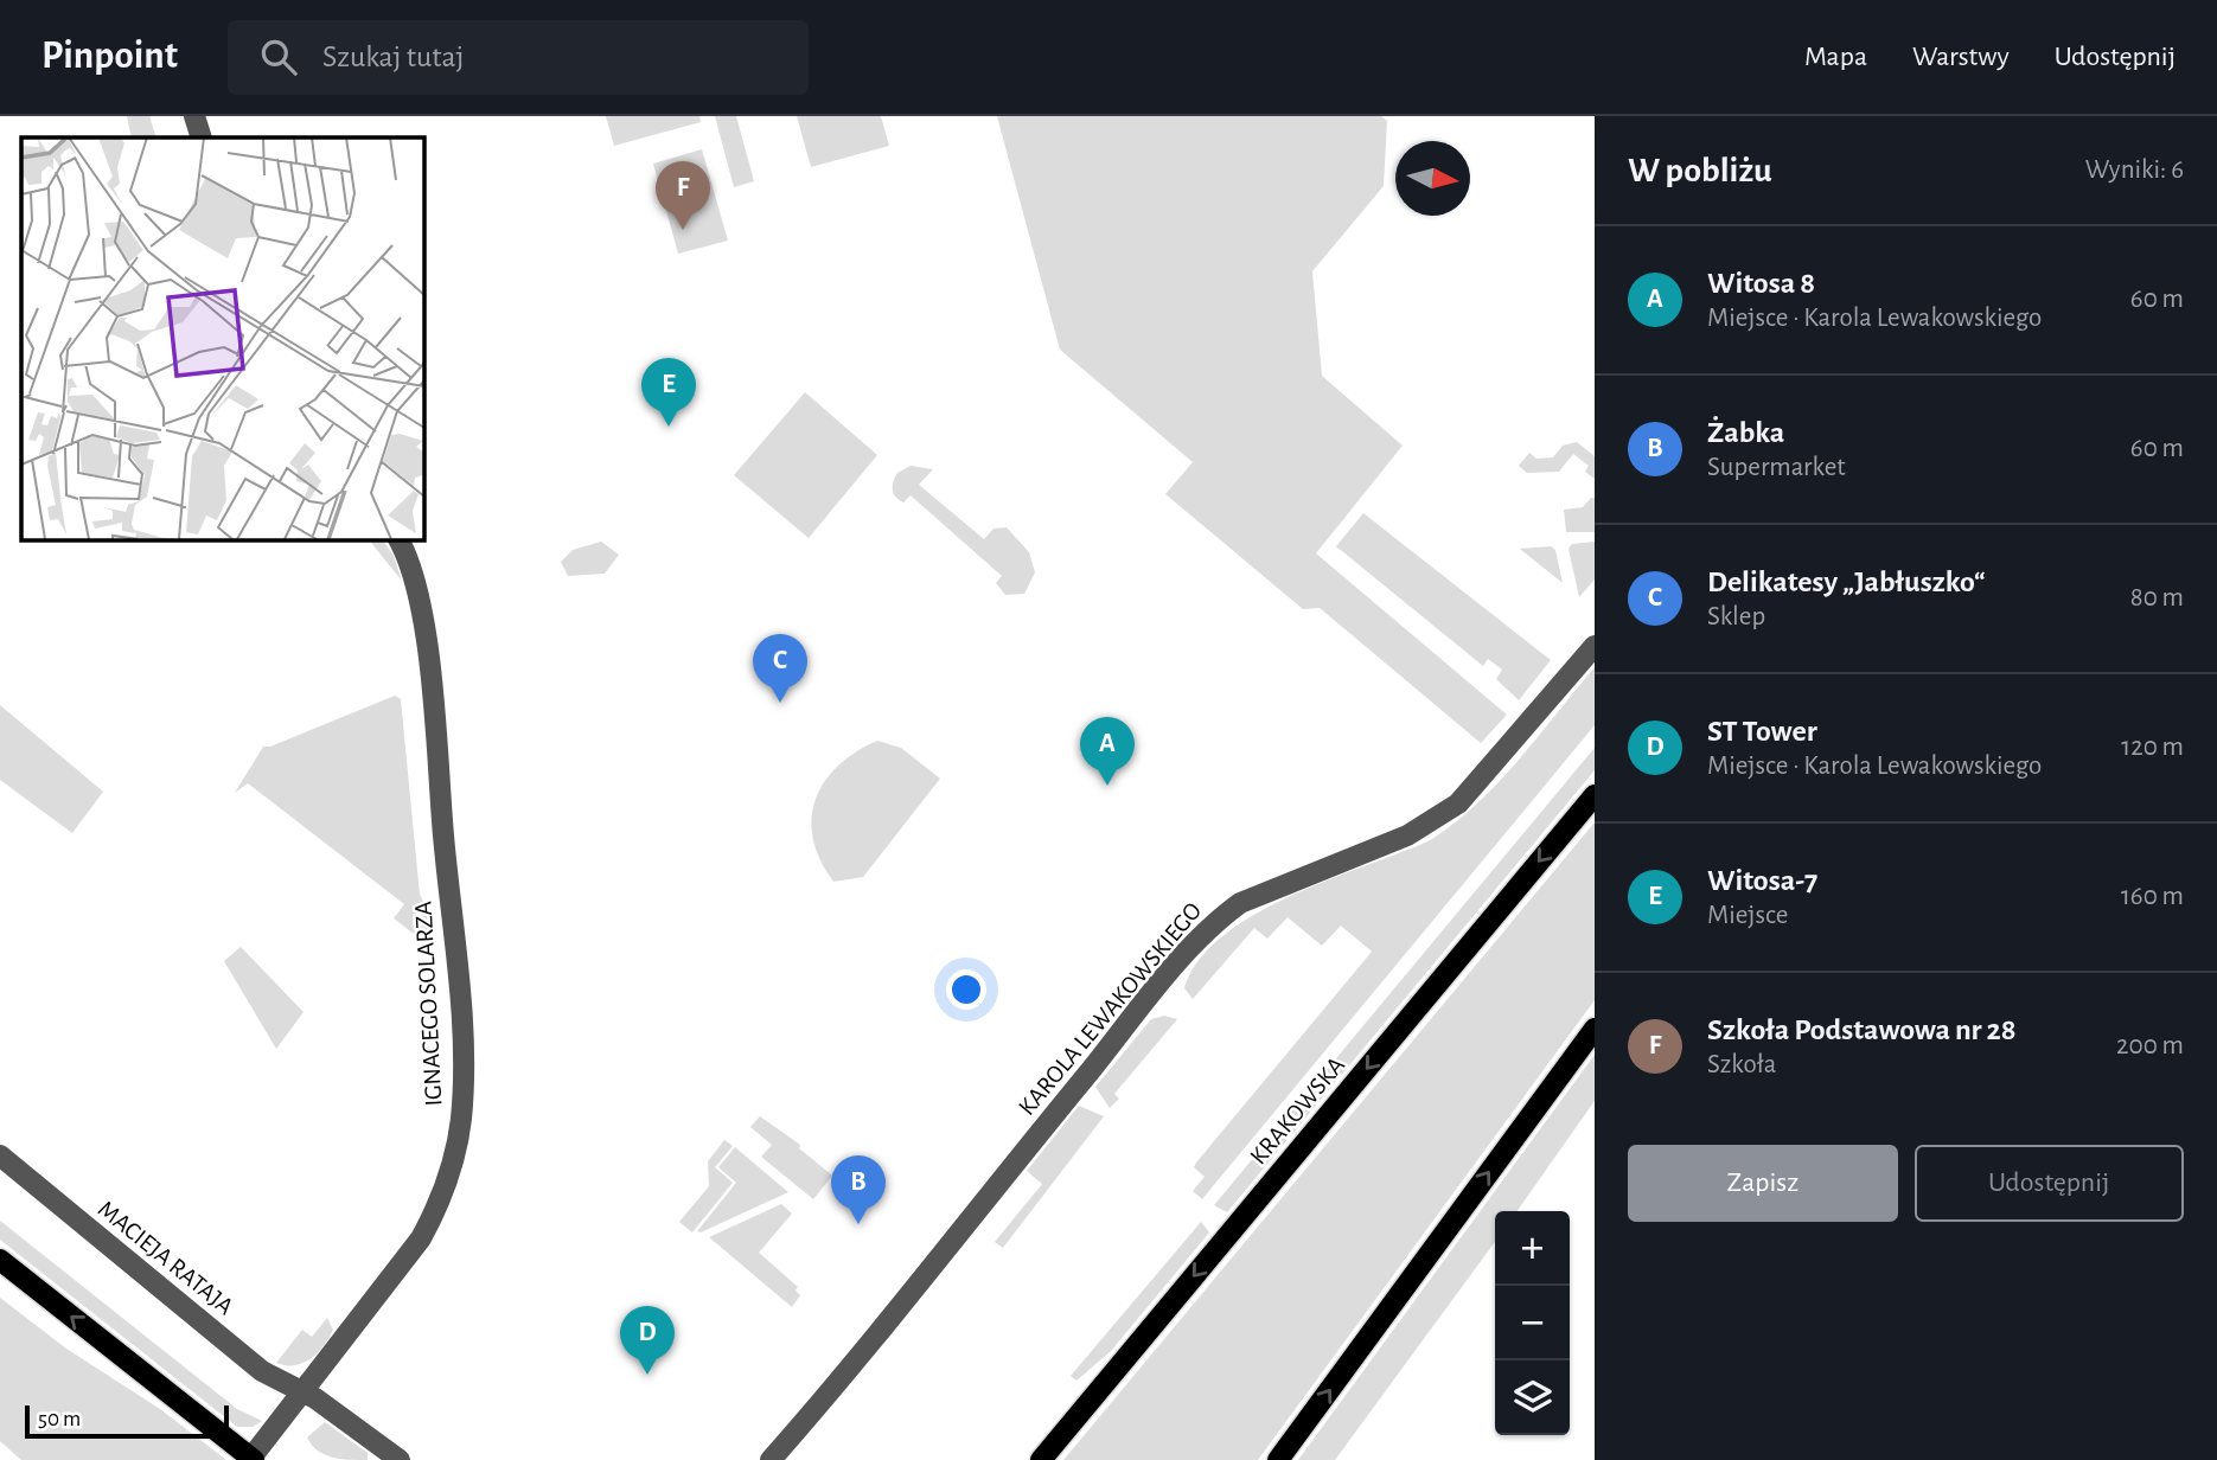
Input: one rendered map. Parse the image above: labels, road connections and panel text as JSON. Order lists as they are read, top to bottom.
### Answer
{
  "streets": {
    "main road": ["KRAKOWSKA"],
    "street": ["IGNACEGO SOLARZA", "KAROLA LEWAKOWSKIEGO", "MACIEJA RATAJA"]
  },
  "crossings": [
    ["IGNACEGO SOLARZA", "MACIEJA RATAJA"]
  ],
  "scale_bar": "50 m",
  "north": "right",
  "page": {
    "header": "Pinpoint",
    "search": "Szukaj tutaj",
    "nav": ["Mapa", "Warstwy", "Udostępnij"],
    "heading": ["W pobliżu", "Wyniki: 6"],
    "pins": [
      "F",
      "E",
      "C",
      "A",
      "B",
      "D"
    ],
    "list": [
      {
        "mark": "A",
        "name": "Witosa 8",
        "note": "Miejsce · Karola Lewakowskiego",
        "value": "60 m"
      },
      {
        "mark": "B",
        "name": "Żabka",
        "note": "Supermarket",
        "value": "60 m"
      },
      {
        "mark": "C",
        "name": "Delikatesy „Jabłuszko“",
        "note": "Sklep",
        "value": "80 m"
      },
      {
        "mark": "D",
        "name": "ST Tower",
        "note": "Miejsce · Karola Lewakowskiego",
        "value": "120 m"
      },
      {
        "mark": "E",
        "name": "Witosa-7",
        "note": "Miejsce",
        "value": "160 m"
      },
      {
        "mark": "F",
        "name": "Szkoła Podstawowa nr 28",
        "note": "Szkoła",
        "value": "200 m"
      }
    ],
    "buttons": ["Zapisz", "Udostępnij"],
    "map_buttons": ["+", "−"],
    "scale": "50 m"
  }
}
